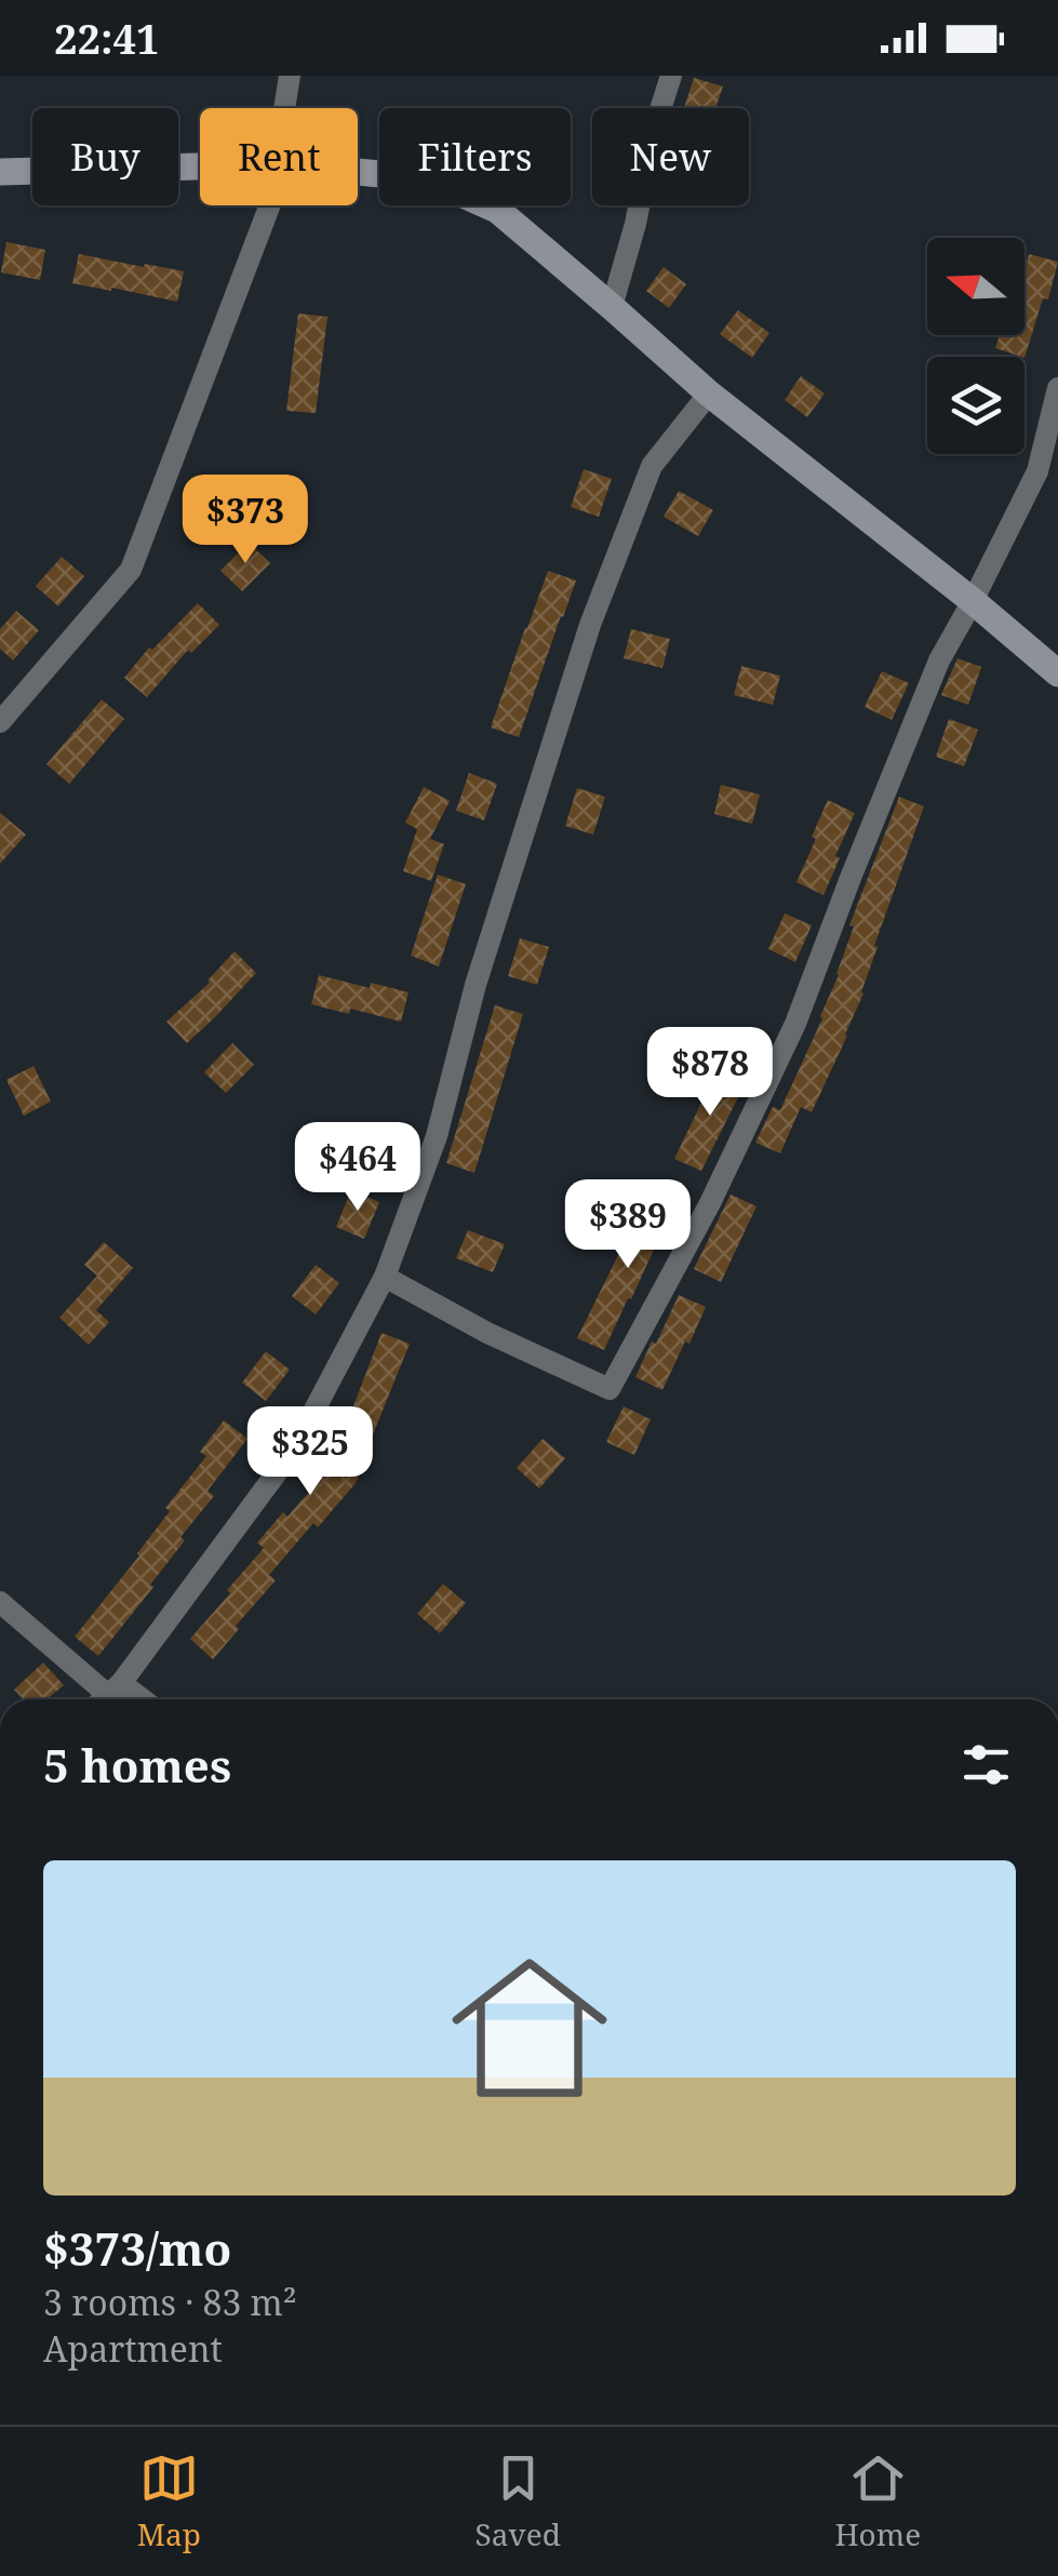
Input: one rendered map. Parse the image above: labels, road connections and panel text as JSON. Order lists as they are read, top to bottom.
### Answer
{
  "north": "left",
  "page": {
    "status": "22:41",
    "chip": [
      "Buy",
      "Rent",
      "Filters",
      "New"
    ],
    "price": [
      "$373",
      "$878",
      "$464",
      "$389",
      "$325"
    ],
    "heading": "5 homes",
    "list": [
      {
        "name": "$373/mo",
        "note": "3 rooms · 83 m² · Apartment"
      }
    ],
    "tabs": ["Map", "Saved", "Home"]
  }
}
